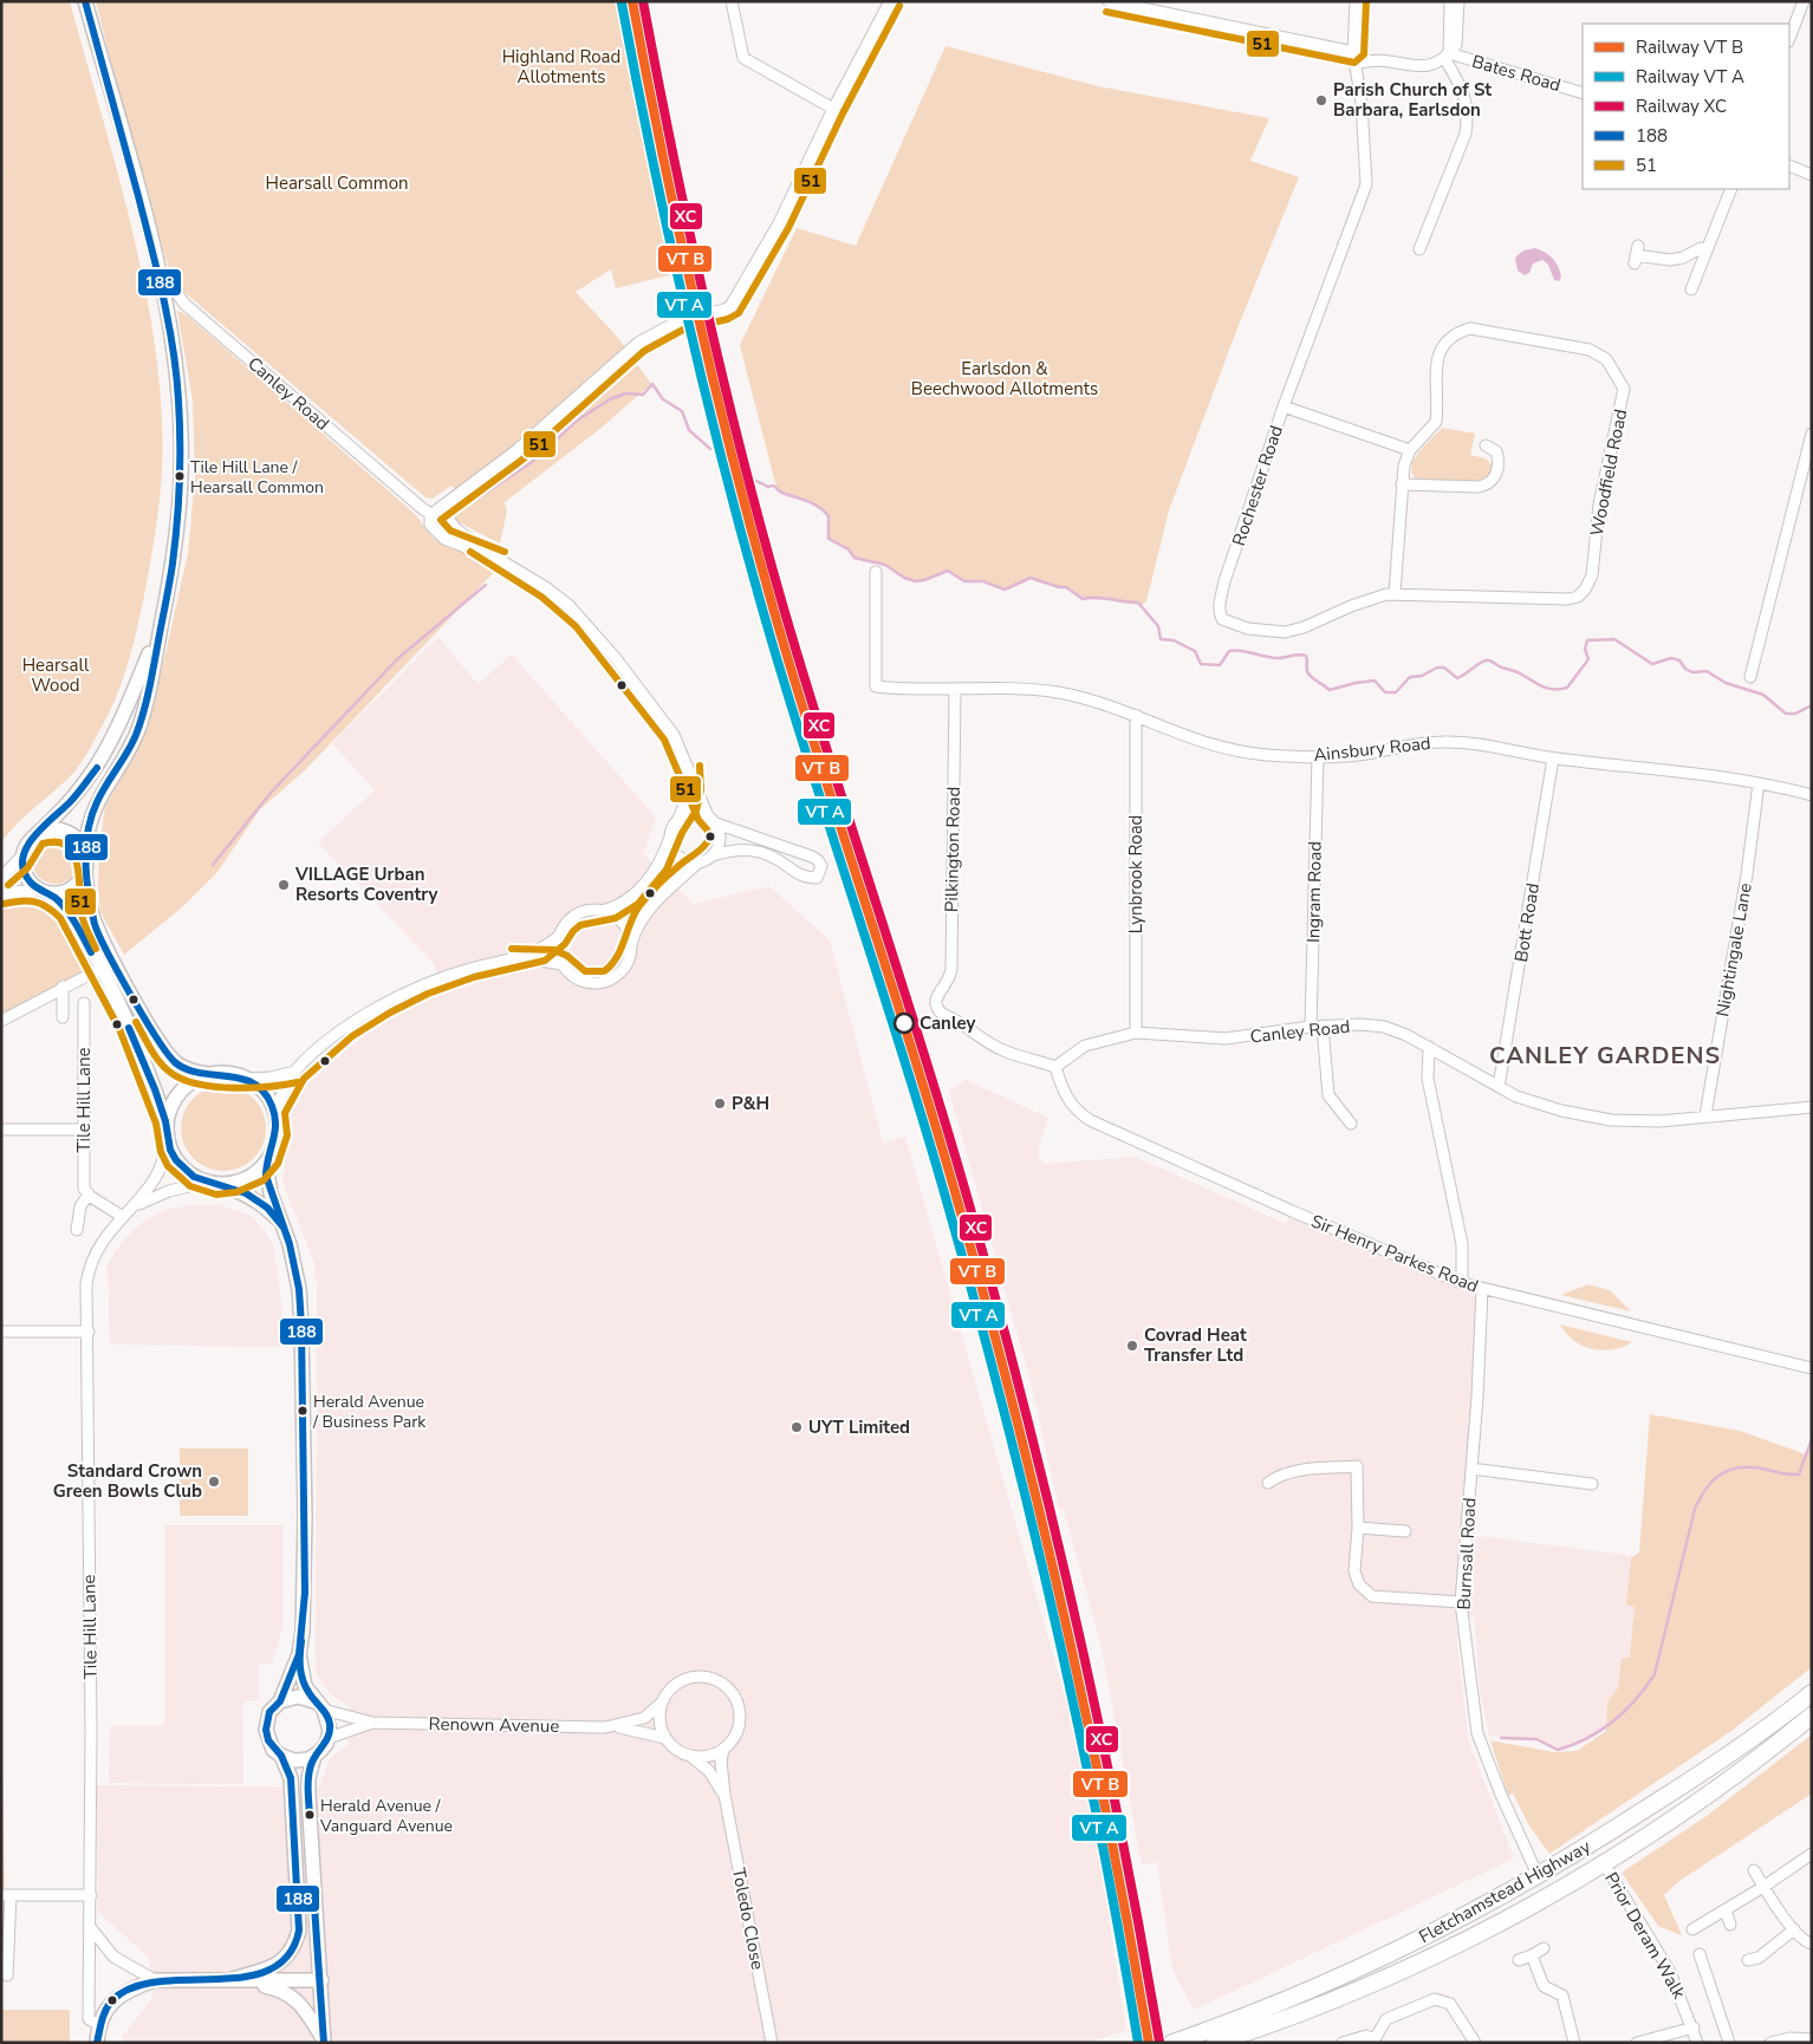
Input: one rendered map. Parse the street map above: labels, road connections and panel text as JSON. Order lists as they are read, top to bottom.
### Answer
{
  "streets": {
    "highway": ["Fletchamstead Highway"],
    "main road": ["Tile Hill Lane"],
    "street": [
      "Bates Road",
      "Canley Road",
      "Woodfield Road",
      "Rochester Road",
      "Ainsbury Road",
      "Pilkington Road",
      "Lynbrook Road",
      "Ingram Road",
      "Bott Road",
      "Nightingale Lane",
      "Sir Henry Parkes Road",
      "Burnsall Road",
      "Renown Avenue",
      "Toledo Close",
      "Prior Deram Walk"
    ]
  },
  "crossings": [
    ["Canley Road", "Pilkington Road"],
    ["Canley Road", "Lynbrook Road"],
    ["Canley Road", "Ingram Road"],
    ["Canley Road", "Bott Road"],
    ["Canley Road", "Nightingale Lane"],
    ["Canley Road", "Sir Henry Parkes Road"],
    ["Woodfield Road", "Rochester Road"],
    ["Ainsbury Road", "Pilkington Road"],
    ["Ainsbury Road", "Lynbrook Road"],
    ["Ainsbury Road", "Ingram Road"],
    ["Ainsbury Road", "Bott Road"],
    ["Ainsbury Road", "Nightingale Lane"],
    ["Pilkington Road", "Sir Henry Parkes Road"],
    ["Sir Henry Parkes Road", "Burnsall Road"],
    ["Burnsall Road", "Fletchamstead Highway"],
    ["Renown Avenue", "Toledo Close"],
    ["Fletchamstead Highway", "Prior Deram Walk"]
  ],
  "districts": ["CANLEY GARDENS"],
  "parks": [
    "Highland Road Allotments",
    "Hearsall Common",
    "Earlsdon & Beechwood Allotments",
    "Hearsall Wood"
  ],
  "places": [
    "Parish Church of St Barbara, Earlsdon",
    "Tile Hill Lane / Hearsall Common",
    "VILLAGE Urban Resorts Coventry",
    "Canley",
    "P&H",
    "Covrad Heat Transfer Ltd",
    "Herald Avenue / Business Park",
    "UYT Limited",
    "Standard Crown Green Bowls Club",
    "Herald Avenue / Vanguard Avenue"
  ],
  "lines": ["rail line XC", "transit line 188", "transit line 51"],
  "legend": [
    "Railway VT B",
    "Railway VT A",
    "Railway XC",
    "188",
    "51"
  ]
}
